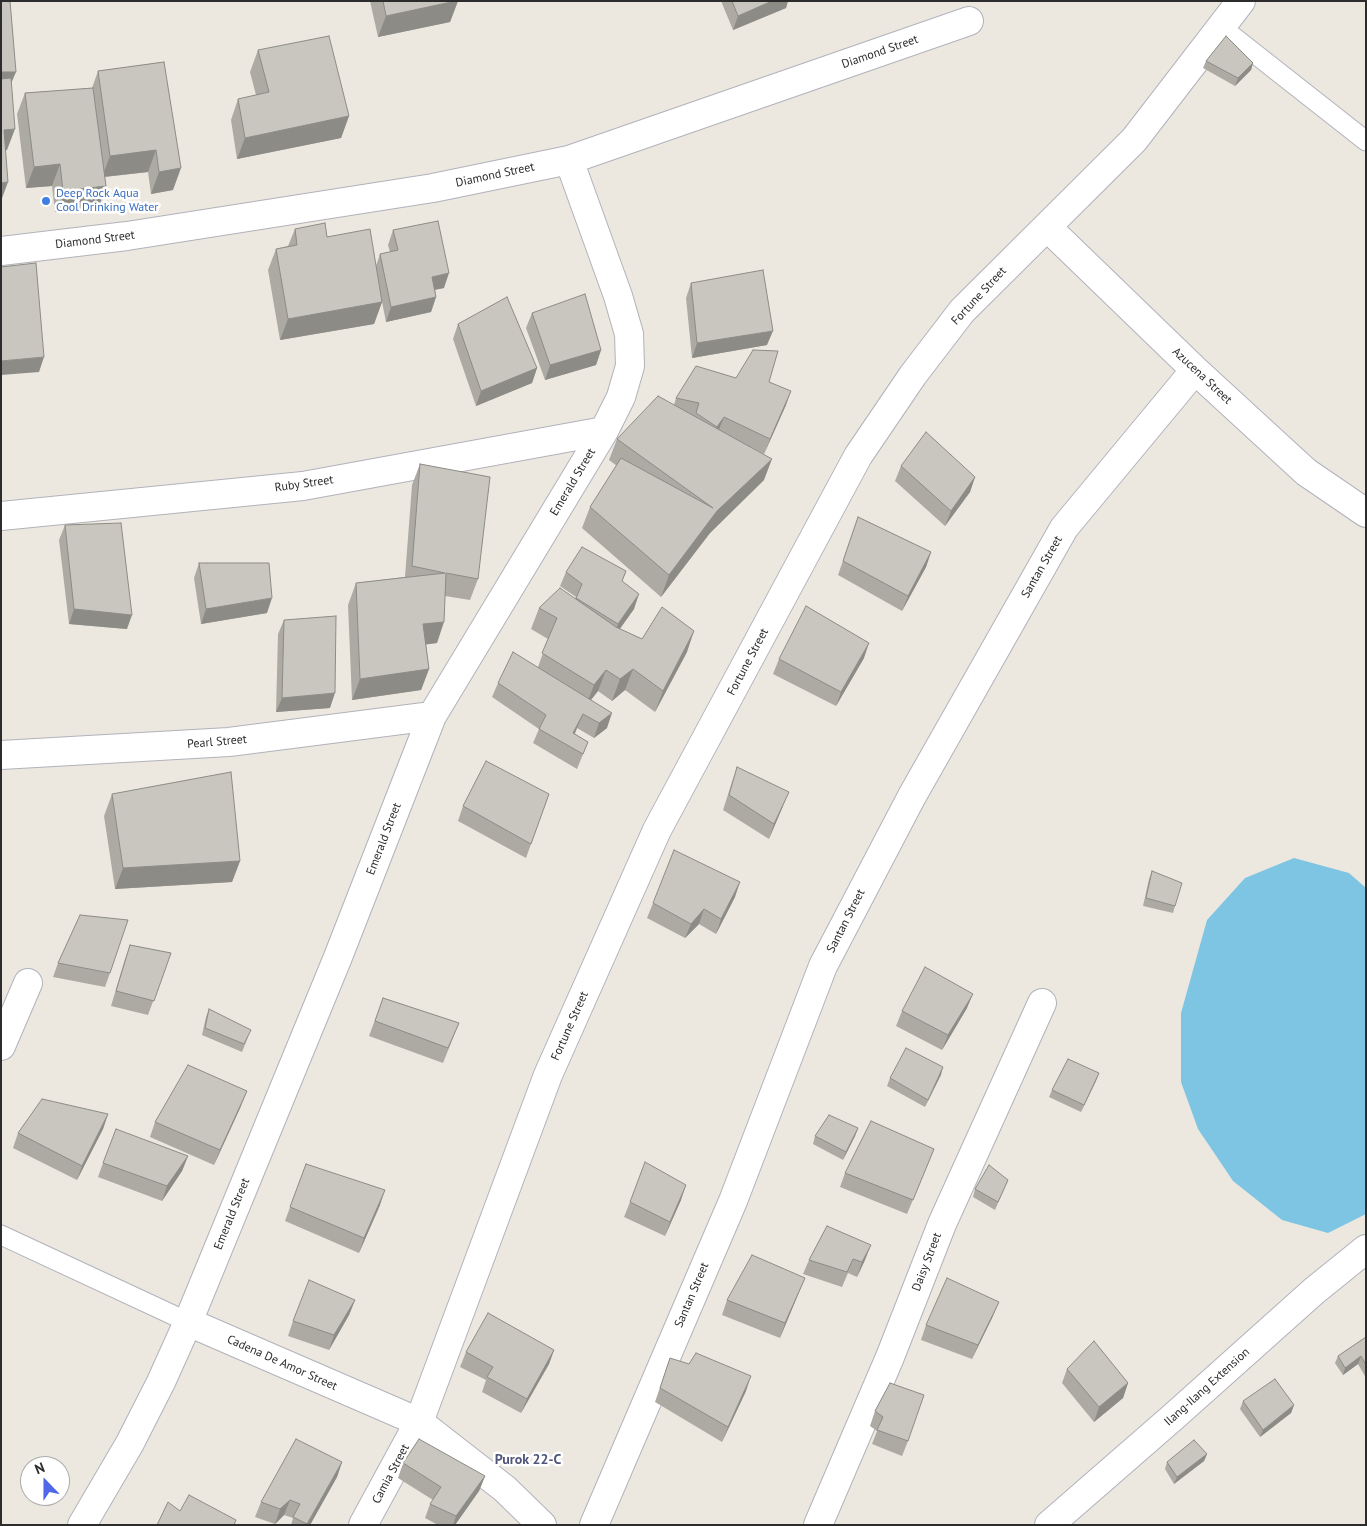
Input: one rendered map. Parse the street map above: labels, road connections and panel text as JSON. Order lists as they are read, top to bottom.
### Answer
{
  "streets": {
    "street": [
      "Diamond Street",
      "Fortune Street",
      "Azucena Street",
      "Emerald Street",
      "Ruby Street",
      "Santan Street",
      "Pearl Street",
      "Daisy Street",
      "Cadena De Amor Street",
      "Ilang-Ilang Extension",
      "Camia Street"
    ]
  },
  "crossings": [
    ["Diamond Street", "Emerald Street"],
    ["Fortune Street", "Azucena Street"],
    ["Fortune Street", "Cadena De Amor Street"],
    ["Fortune Street", "Camia Street"],
    ["Azucena Street", "Santan Street"],
    ["Emerald Street", "Ruby Street"],
    ["Emerald Street", "Pearl Street"],
    ["Emerald Street", "Cadena De Amor Street"],
    ["Cadena De Amor Street", "Camia Street"]
  ],
  "districts": ["Purok 22-C"],
  "places": ["Deep Rock Aqua Cool Drinking Water"],
  "north": "top"
}
